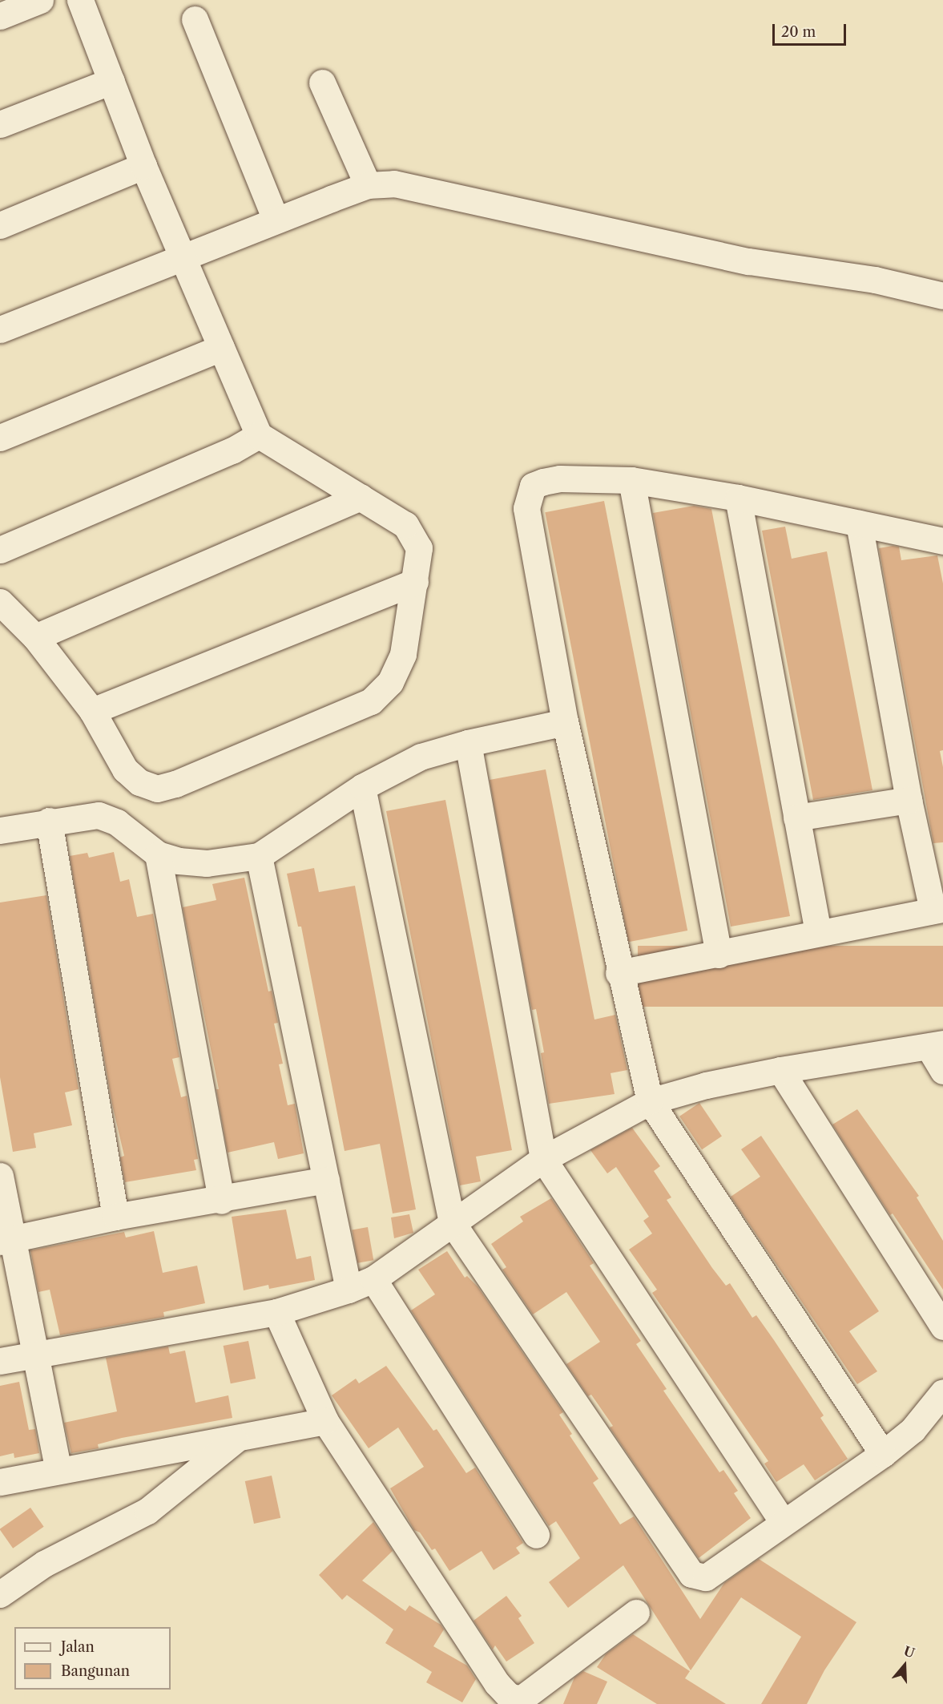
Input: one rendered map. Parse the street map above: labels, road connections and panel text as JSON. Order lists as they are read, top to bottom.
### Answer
{
  "legend": ["Jalan", "Bangunan"],
  "scale_bar": "20 m",
  "north": "top"
}
